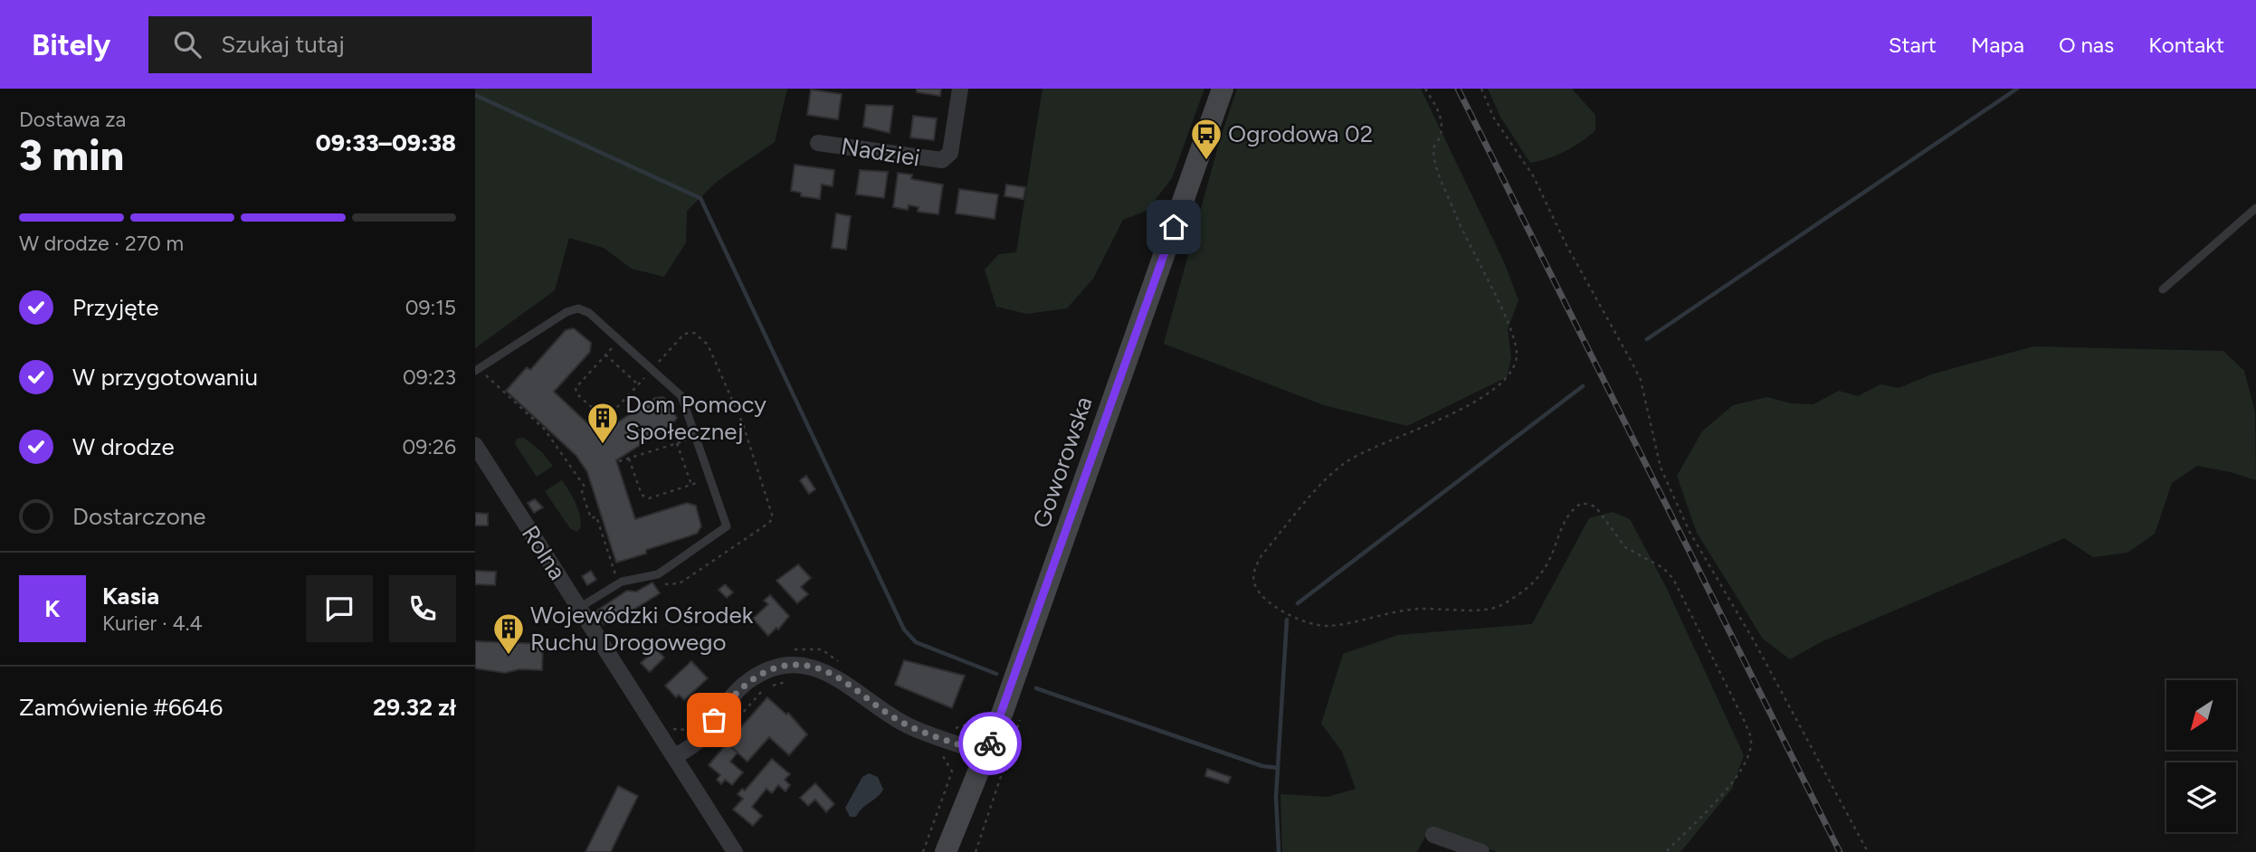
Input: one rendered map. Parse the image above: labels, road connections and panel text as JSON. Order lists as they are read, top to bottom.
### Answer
{
  "streets": {
    "main road": ["Goworowska"],
    "street": ["Nadziei", "Rolna"]
  },
  "places": {
    "bus stop": ["Ogrodowa 02"],
    "building": ["Dom Pomocy Społecznej", "Wojewódzki Ośrodek Ruchu Drogowego"]
  },
  "north": "bottom left",
  "page": {
    "header": "Bitely",
    "search": "Szukaj tutaj",
    "nav": [
      "Start",
      "Mapa",
      "O nas",
      "Kontakt"
    ],
    "heading": ["3 min", "Dostawa za", "09:33–09:38"],
    "panel": [
      "Kasia",
      "Kurier · 4.4",
      "Zamówienie #6646",
      "29.32 zł"
    ],
    "bar": "W drodze · 270 m",
    "list": [
      ["Przyjęte", "09:15"],
      ["W przygotowaniu", "09:23"],
      ["W drodze", "09:26"],
      "Dostarczone"
    ],
    "round": "K"
  }
}
